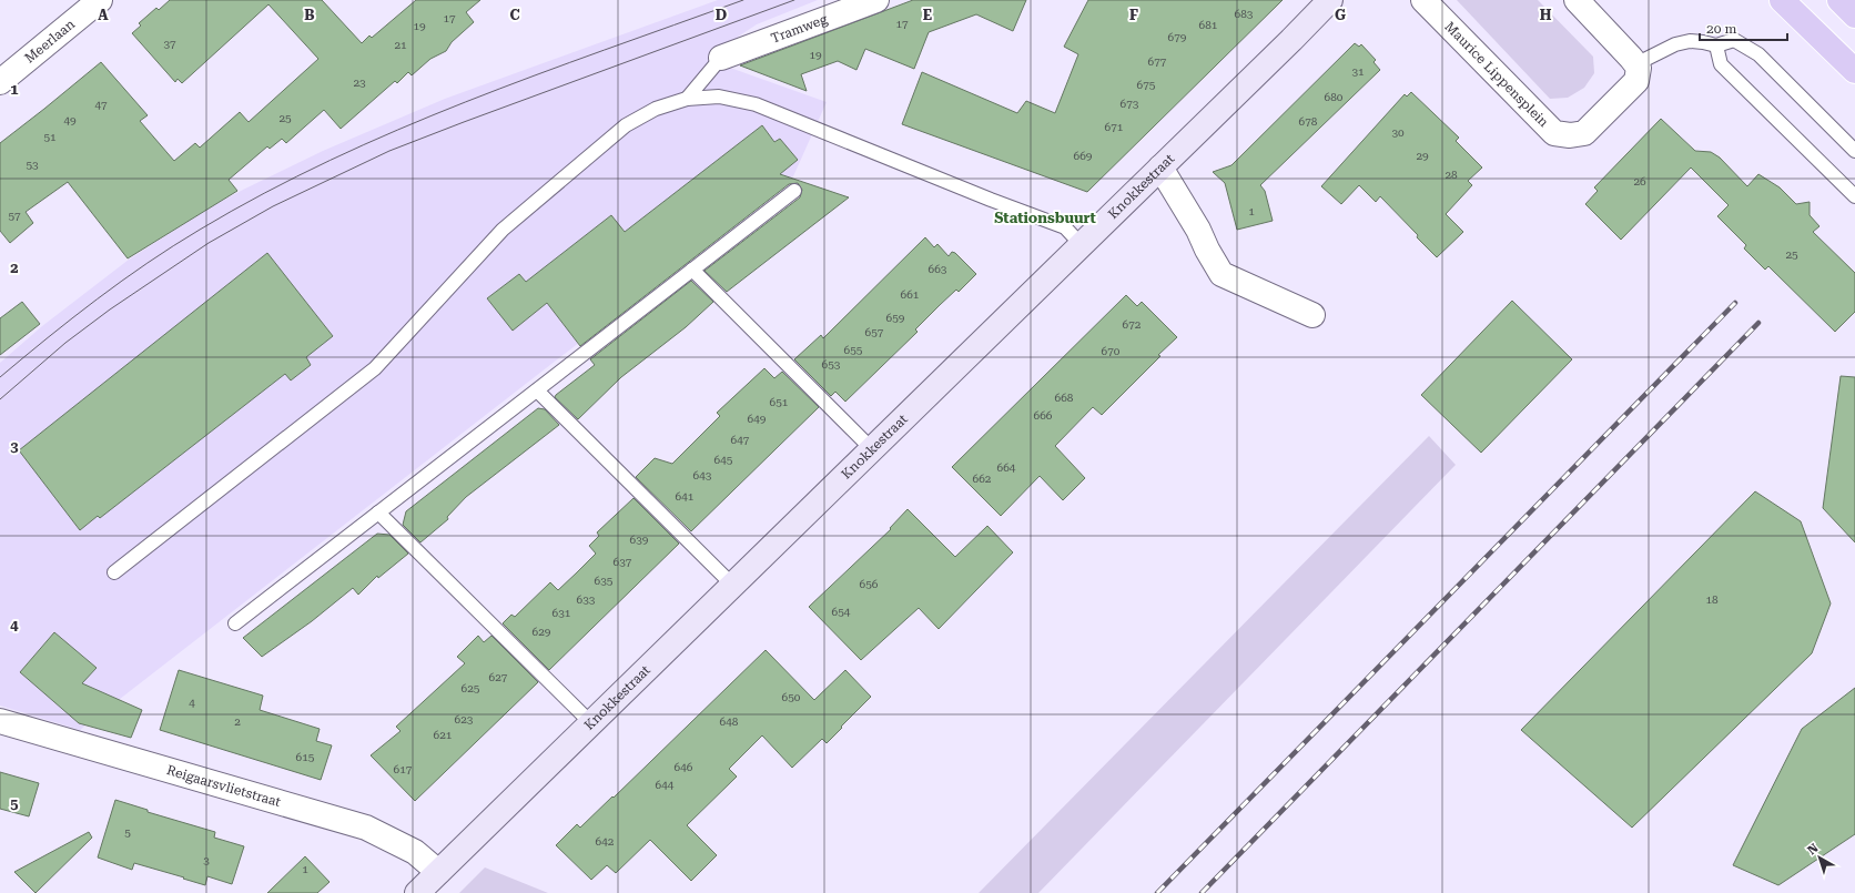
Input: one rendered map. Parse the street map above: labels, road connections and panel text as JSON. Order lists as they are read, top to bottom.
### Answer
{
  "streets": {
    "street": [
      "Tramweg",
      "Meerlaan",
      "Maurice Lippensplein",
      "Knokkestraat",
      "Reigaarsvlietstraat"
    ]
  },
  "crossings": [
    ["Knokkestraat", "Reigaarsvlietstraat"]
  ],
  "districts": ["Stationsbuurt"],
  "house_numbers": [
    "683",
    "17",
    "17",
    "681",
    "19",
    "679",
    "37",
    "21",
    "19",
    "677",
    "31",
    "23",
    "675",
    "680",
    "673",
    "47",
    "25",
    "49",
    "678",
    "671",
    "30",
    "51",
    "669",
    "29",
    "53",
    "28",
    "26",
    "1",
    "57",
    "25",
    "663",
    "661",
    "659",
    "672",
    "657",
    "655",
    "670",
    "653",
    "668",
    "651",
    "666",
    "649",
    "647",
    "645",
    "664",
    "643",
    "662",
    "641",
    "639",
    "637",
    "635",
    "656",
    "633",
    "18",
    "654",
    "631",
    "629",
    "627",
    "625",
    "650",
    "4",
    "623",
    "2",
    "648",
    "621",
    "615",
    "646",
    "617",
    "644",
    "5",
    "642",
    "3",
    "1"
  ],
  "scale_bar": "20 m",
  "north": "top left",
  "grid": {
    "columns": [
      "A",
      "B",
      "C",
      "D",
      "E",
      "F",
      "G",
      "H"
    ],
    "rows": [
      "1",
      "2",
      "3",
      "4",
      "5"
    ]
  }
}
